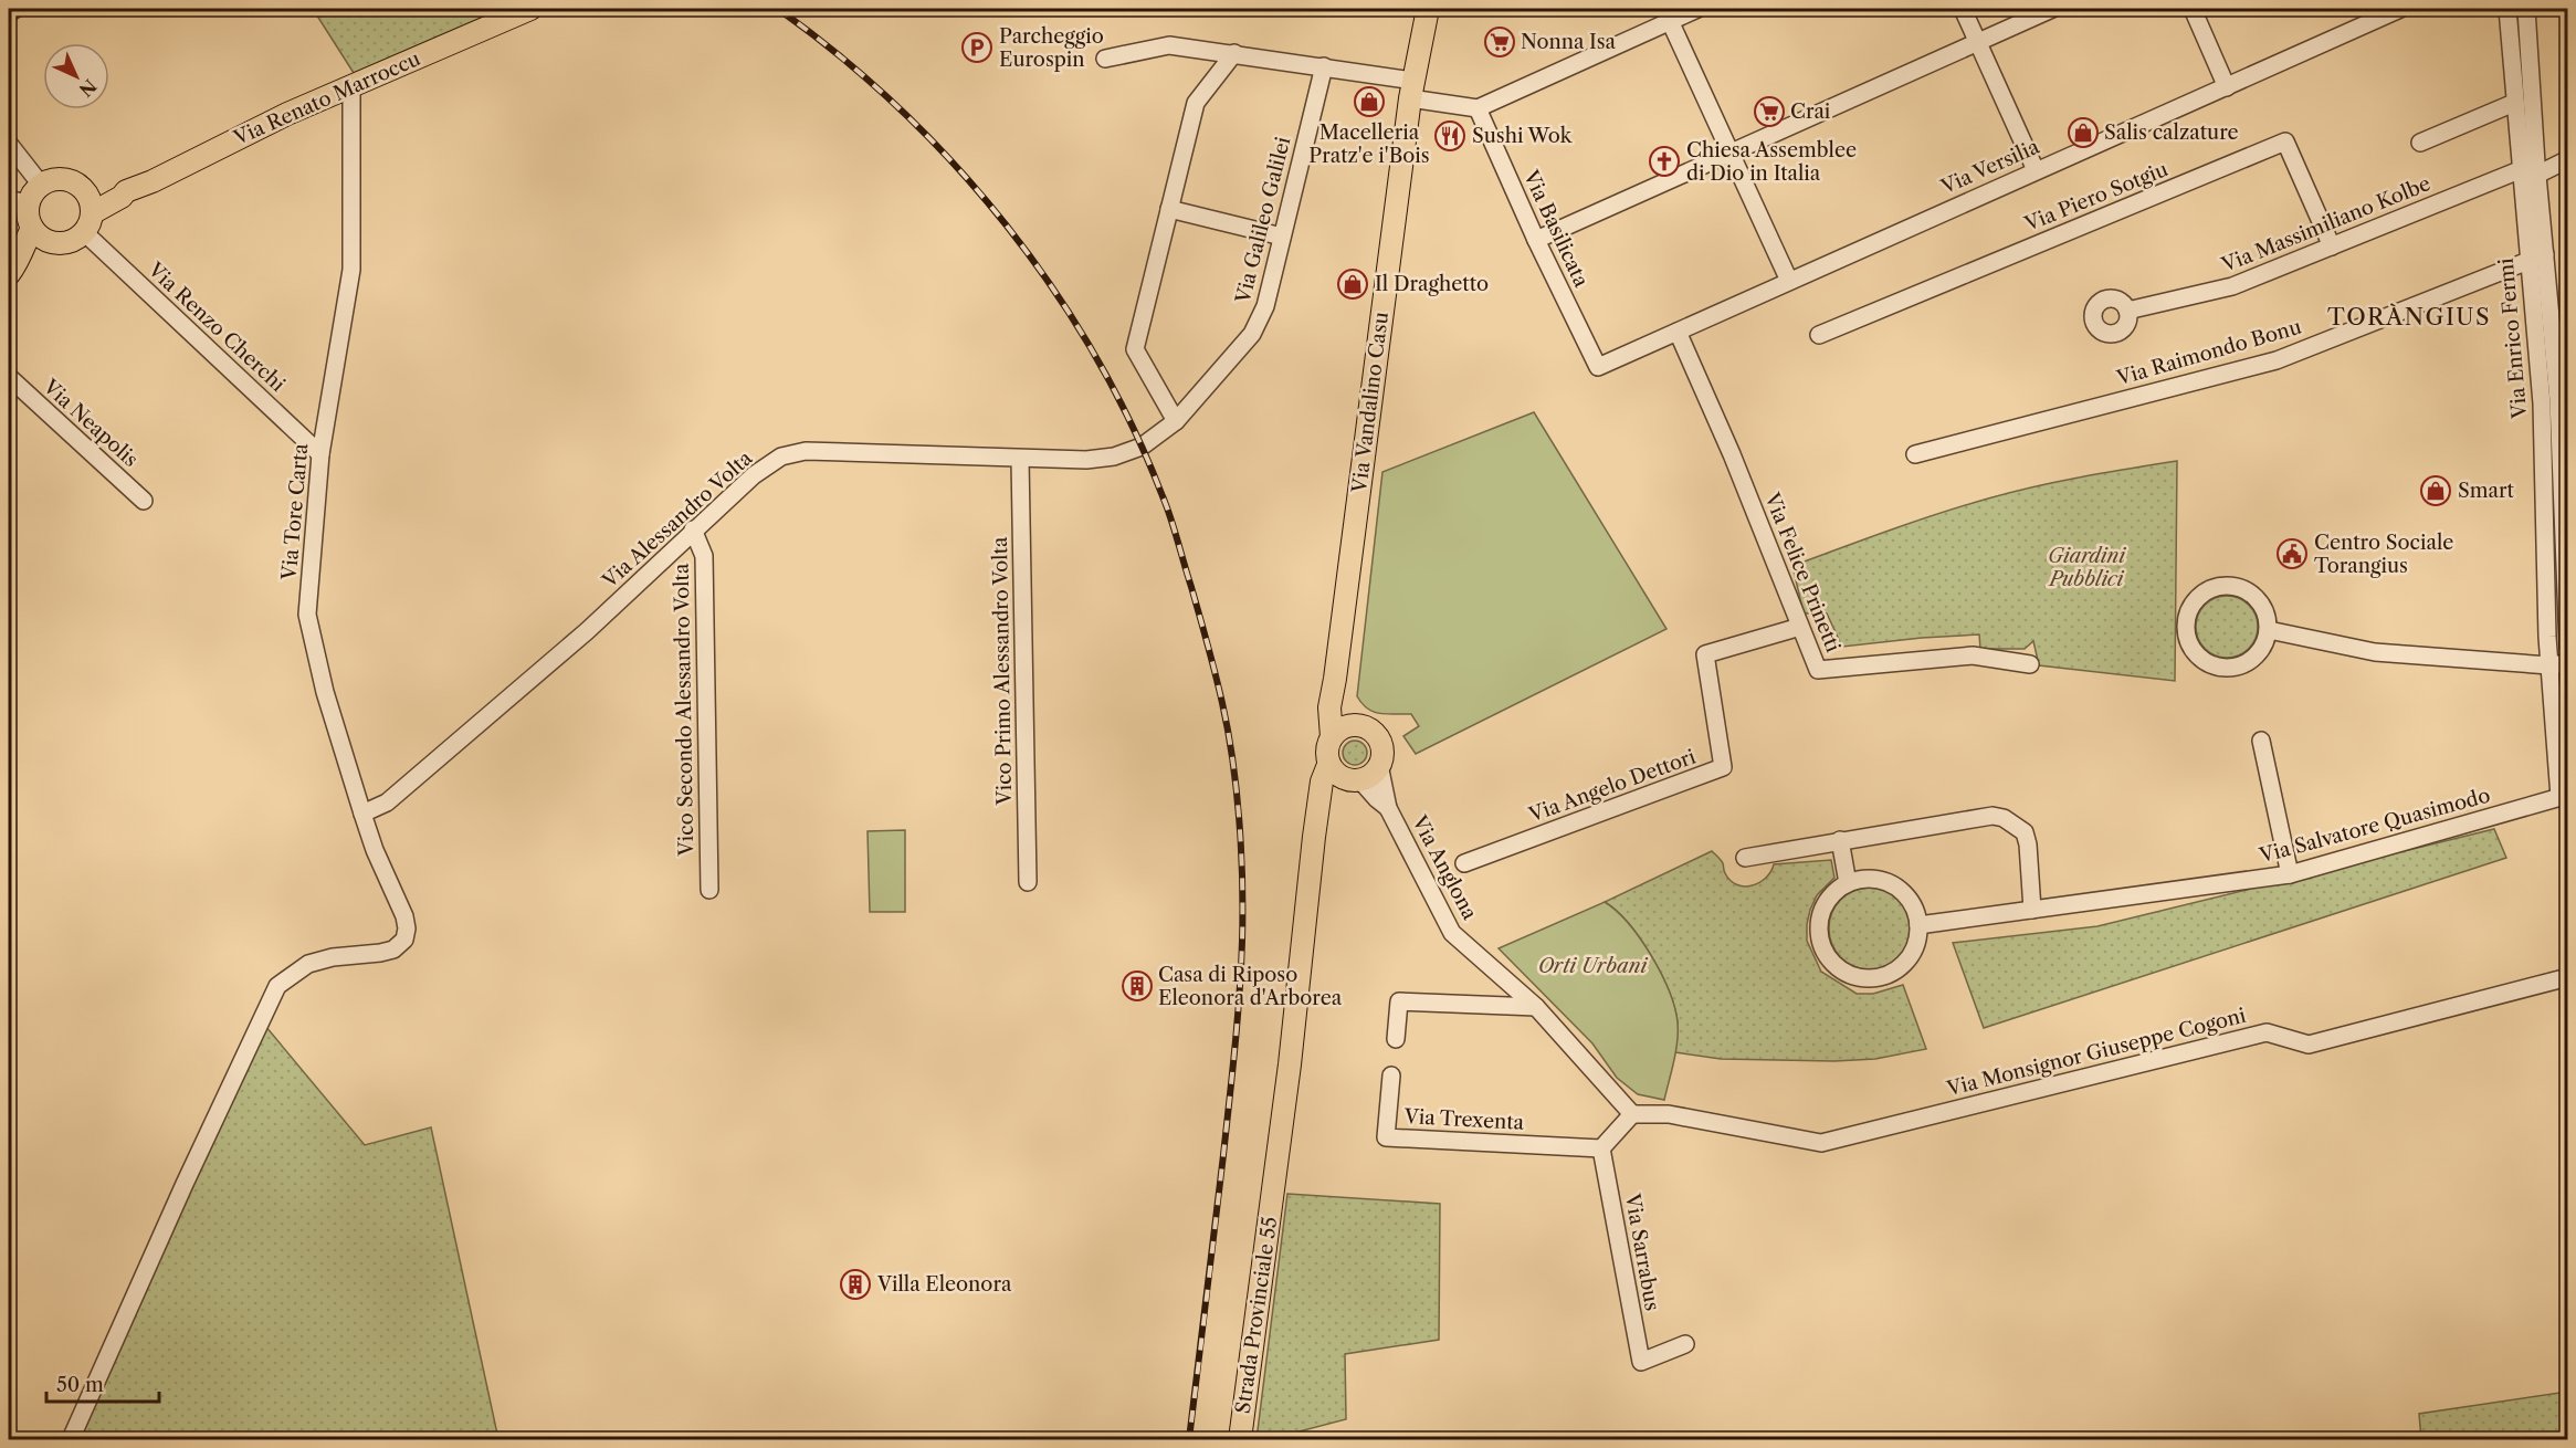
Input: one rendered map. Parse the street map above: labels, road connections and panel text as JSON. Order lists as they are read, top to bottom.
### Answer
{
  "streets": {
    "main road": ["Via Renato Marroccu", "Via Vandalino Casu", "Strada Provinciale 55"],
    "street": [
      "Via Versilia",
      "Via Piero Sotgiu",
      "Via Galileo Galilei",
      "Via Massimiliano Kolbe",
      "Via Basilicata",
      "Via Renzo Cherchi",
      "Via Enrico Fermi",
      "Via Raimondo Bonu",
      "Via Neapolis",
      "Via Tore Carta",
      "Via Alessandro Volta",
      "Via Felice Prinetti",
      "Vico Primo Alessandro Volta",
      "Vico Secondo Alessandro Volta",
      "Via Angelo Dettori",
      "Via Salvatore Quasimodo",
      "Via Anglona",
      "Via Monsignor Giuseppe Cogoni",
      "Via Trexenta",
      "Via Sarrabus"
    ]
  },
  "crossings": [
    ["Via Renato Marroccu", "Via Renzo Cherchi"],
    ["Via Renato Marroccu", "Via Tore Carta"],
    ["Via Versilia", "Via Basilicata"],
    ["Via Versilia", "Via Felice Prinetti"],
    ["Via Piero Sotgiu", "Via Massimiliano Kolbe"],
    ["Via Galileo Galilei", "Via Alessandro Volta"],
    ["Via Massimiliano Kolbe", "Via Enrico Fermi"],
    ["Via Renzo Cherchi", "Via Tore Carta"],
    ["Via Enrico Fermi", "Via Raimondo Bonu"],
    ["Via Enrico Fermi", "Via Salvatore Quasimodo"],
    ["Via Vandalino Casu", "Via Anglona"],
    ["Via Vandalino Casu", "Strada Provinciale 55"],
    ["Via Tore Carta", "Via Alessandro Volta"],
    ["Via Alessandro Volta", "Vico Primo Alessandro Volta"],
    ["Via Alessandro Volta", "Vico Secondo Alessandro Volta"],
    ["Via Felice Prinetti", "Via Angelo Dettori"],
    ["Via Anglona", "Via Monsignor Giuseppe Cogoni"],
    ["Via Anglona", "Strada Provinciale 55"],
    ["Via Trexenta", "Via Sarrabus"]
  ],
  "districts": ["TORÀNGIUS"],
  "parks": ["Giardini Pubblici", "Orti Urbani"],
  "places": {
    "supermarket": ["Nonna Isa", "Crai"],
    "parking": ["Parcheggio Eurospin"],
    "shop": [
      "Macelleria Pratz'e i'Bois",
      "Salis calzature",
      "Il Draghetto",
      "Smart"
    ],
    "restaurant": ["Sushi Wok"],
    "church": ["Chiesa Assemblee di Dio in Italia"],
    "public building": ["Centro Sociale Torangius"],
    "building": ["Casa di Riposo Eleonora d'Arborea", "Villa Eleonora"]
  },
  "scale_bar": "50 m",
  "north": "bottom right"
}
